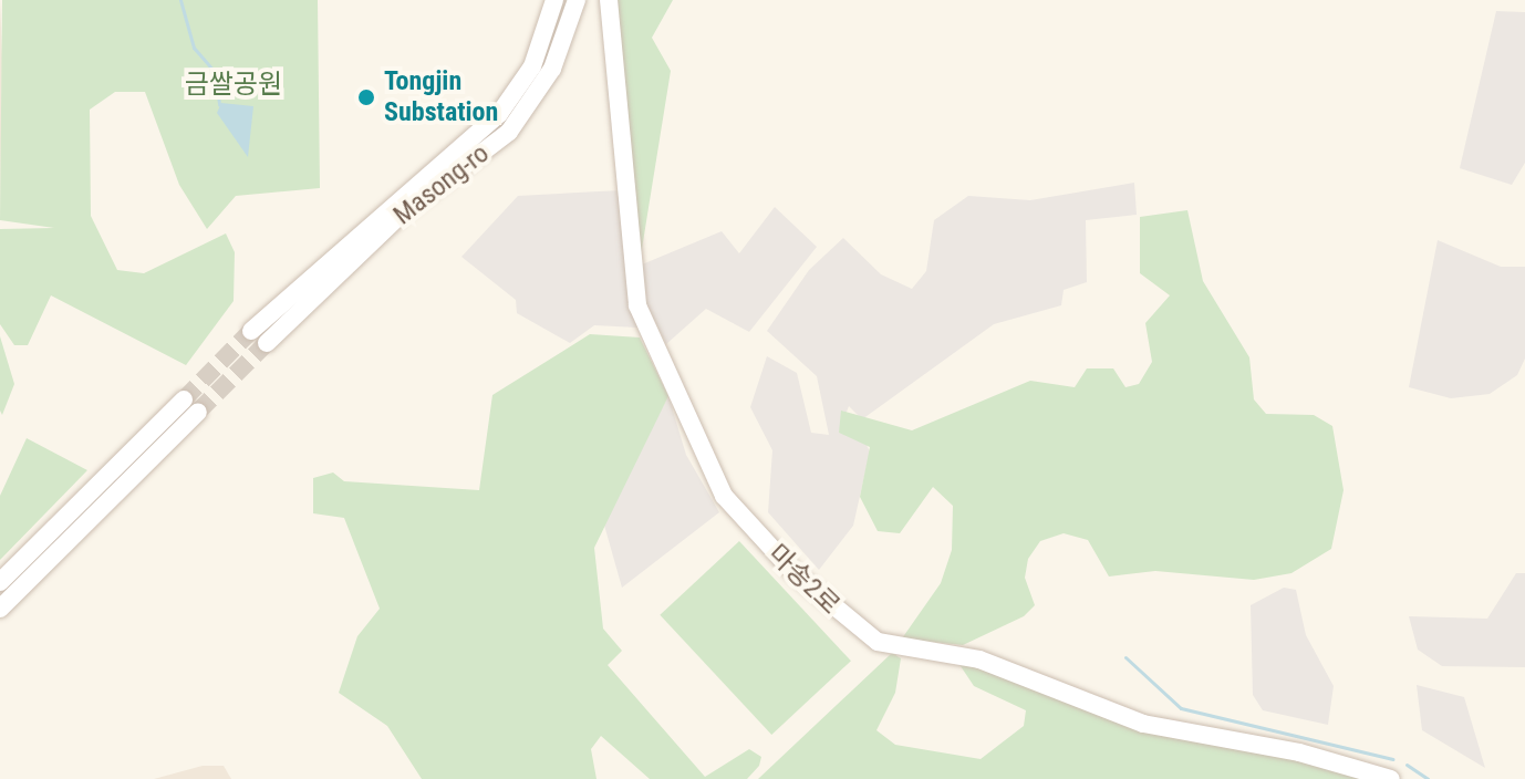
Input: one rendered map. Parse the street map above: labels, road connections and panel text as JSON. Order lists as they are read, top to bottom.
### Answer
{
  "streets": {
    "street": ["Masong-ro", "마송2로"]
  },
  "parks": ["금쌀공원"],
  "places": ["Tongjin Substation"]
}
